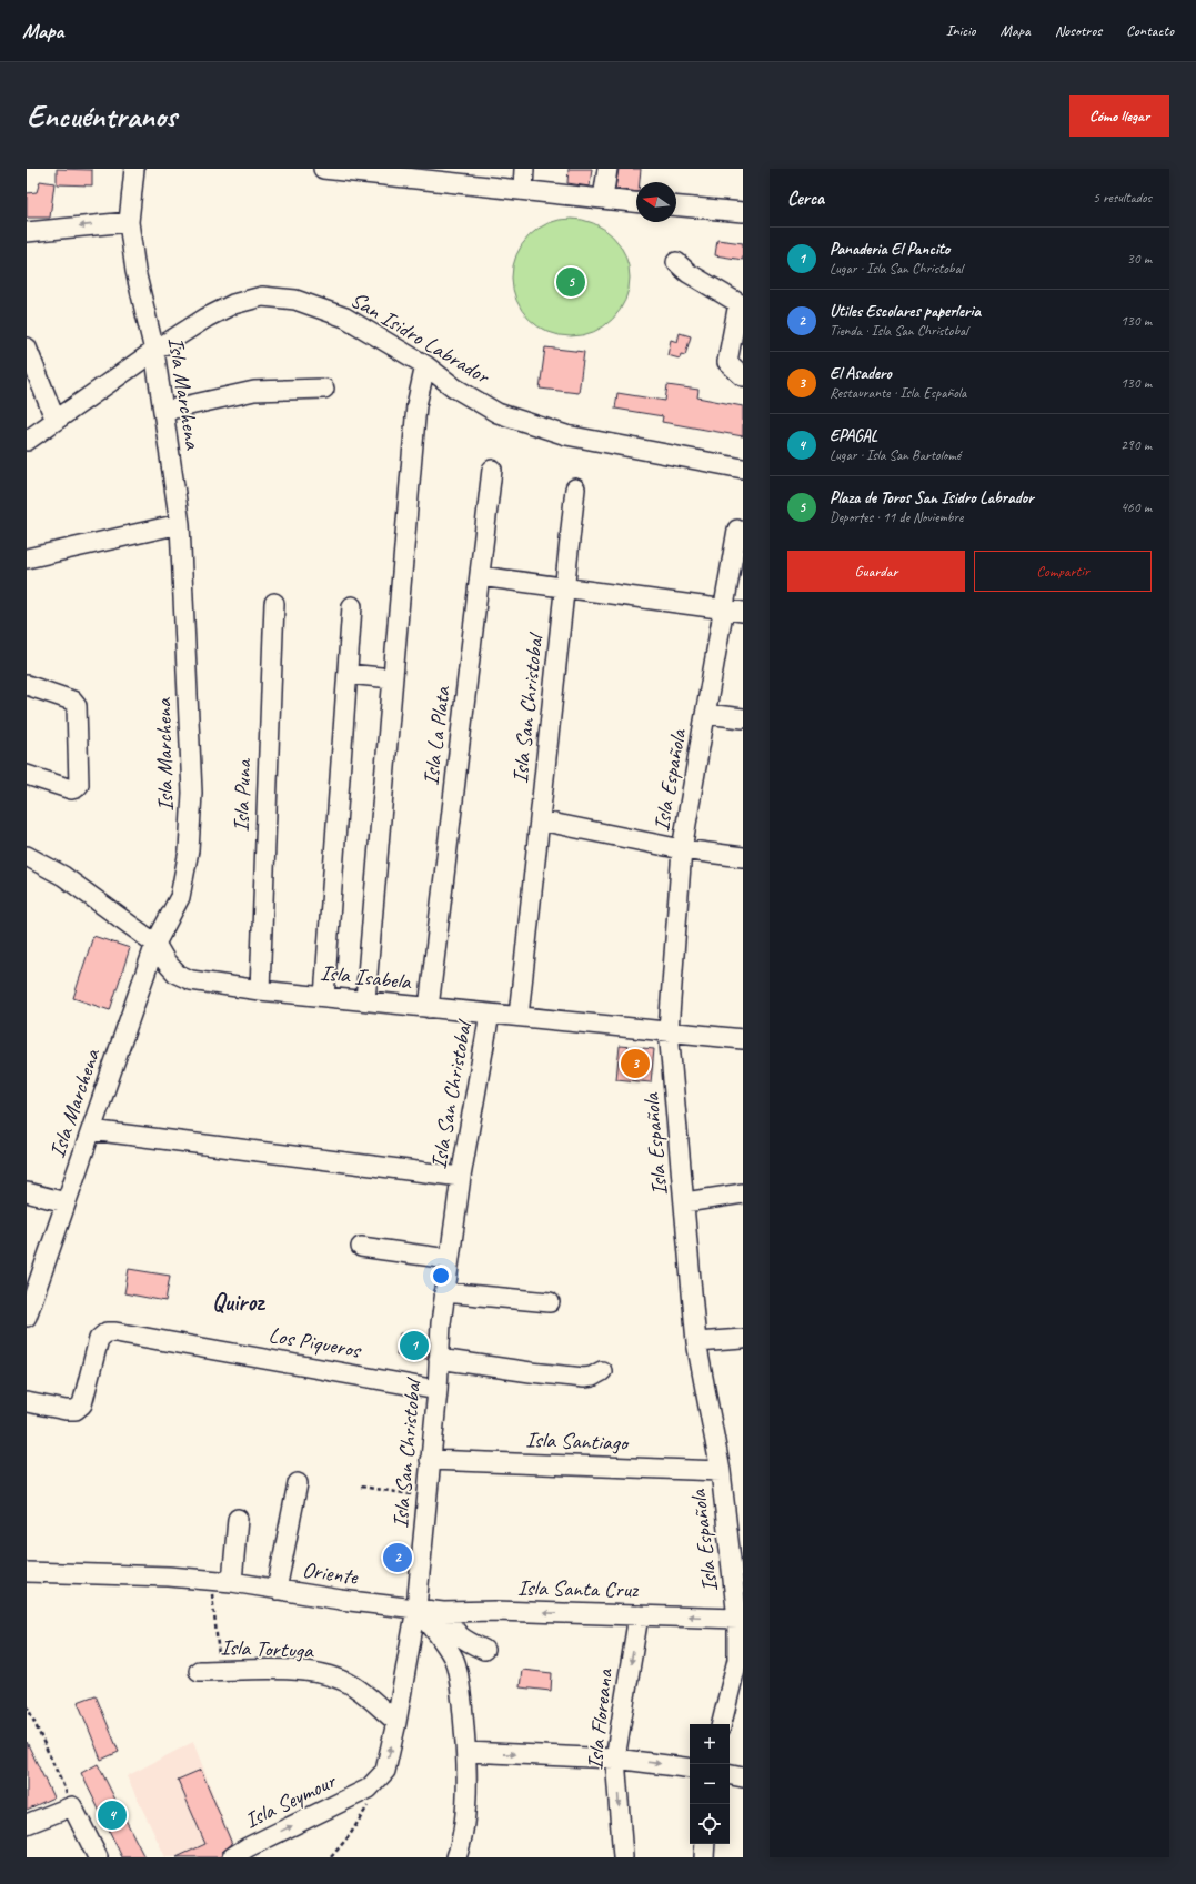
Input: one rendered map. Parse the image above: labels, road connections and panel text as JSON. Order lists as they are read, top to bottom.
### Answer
{
  "streets": {
    "street": [
      "San Isidro Labrador",
      "Isla Marchena",
      "Isla San Christobal",
      "Isla La Plata",
      "Isla Española",
      "Isla Puna",
      "Isla Isabela",
      "Los Piqueros",
      "Isla Santiago",
      "Oriente",
      "Isla Santa Cruz",
      "Isla Tortuga",
      "Isla Floreana",
      "Isla Seymour"
    ]
  },
  "crossings": [
    ["San Isidro Labrador", "Isla Marchena"],
    ["Isla Marchena", "Isla Isabela"],
    ["Isla San Christobal", "Isla Isabela"],
    ["Isla San Christobal", "Los Piqueros"],
    ["Isla San Christobal", "Isla Santiago"],
    ["Isla San Christobal", "Oriente"],
    ["Isla San Christobal", "Isla Santa Cruz"],
    ["Isla San Christobal", "Isla Tortuga"],
    ["Isla San Christobal", "Isla Seymour"],
    ["Isla La Plata", "Isla Isabela"],
    ["Isla Española", "Isla Isabela"],
    ["Isla Española", "Isla Santiago"],
    ["Isla Española", "Isla Santa Cruz"],
    ["Isla Puna", "Isla Isabela"],
    ["Oriente", "Isla Santa Cruz"],
    ["Isla Santa Cruz", "Isla Floreana"]
  ],
  "one_way": ["Isla Seymour"],
  "districts": ["Quiroz"],
  "north": "left",
  "page": {
    "header": "Mapa",
    "nav": [
      "Inicio",
      "Mapa",
      "Nosotros",
      "Contacto"
    ],
    "buttons": [
      "Cómo llegar",
      ["Guardar", "Compartir"]
    ],
    "title": "Encuéntranos",
    "heading": ["Cerca", "5 resultados"],
    "list": [
      {
        "mark": "1",
        "name": "Panaderia El Pancito",
        "note": "Lugar · Isla San Christobal",
        "value": "30 m"
      },
      {
        "mark": "2",
        "name": "Utiles Escolares paperleria",
        "note": "Tienda · Isla San Christobal",
        "value": "130 m"
      },
      {
        "mark": "3",
        "name": "El Asadero",
        "note": "Restaurante · Isla Española",
        "value": "130 m"
      },
      {
        "mark": "4",
        "name": "EPAGAL",
        "note": "Lugar · Isla San Bartolomé",
        "value": "290 m"
      },
      {
        "mark": "5",
        "name": "Plaza de Toros San Isidro Labrador",
        "note": "Deportes · 11 de Noviembre",
        "value": "460 m"
      }
    ],
    "pins": [
      "5",
      "3",
      "1",
      "2",
      "4"
    ],
    "map_buttons": ["+", "−"]
  }
}
